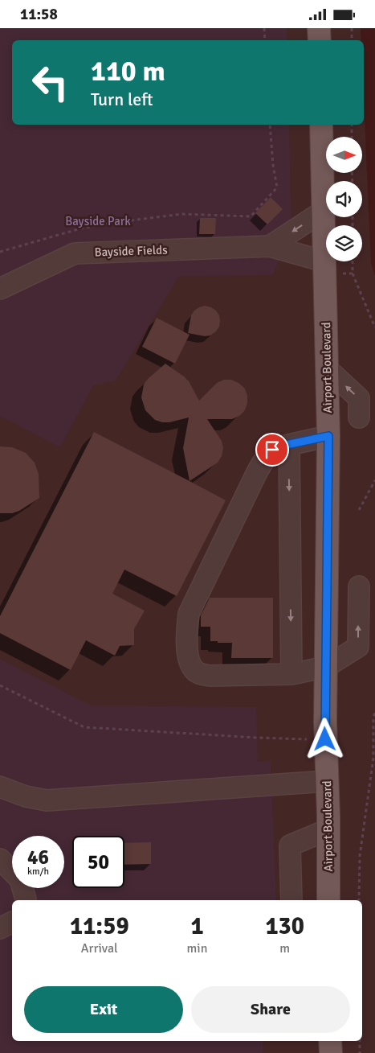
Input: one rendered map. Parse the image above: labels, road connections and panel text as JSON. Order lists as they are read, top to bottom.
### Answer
{
  "streets": {
    "main road": ["Airport Boulevard"],
    "lane": ["Bayside Fields"]
  },
  "crossings": [
    ["Bayside Fields", "Airport Boulevard"]
  ],
  "parks": ["Bayside Park"],
  "north": "right",
  "page": {
    "status": "11:58",
    "turn": ["110 m", "Turn left"],
    "speed": "46 km/h",
    "limit": "50",
    "eta": [
      "11:59",
      "Arrival",
      "1",
      "min",
      "130",
      "m"
    ],
    "buttons": ["Exit", "Share"]
  }
}
